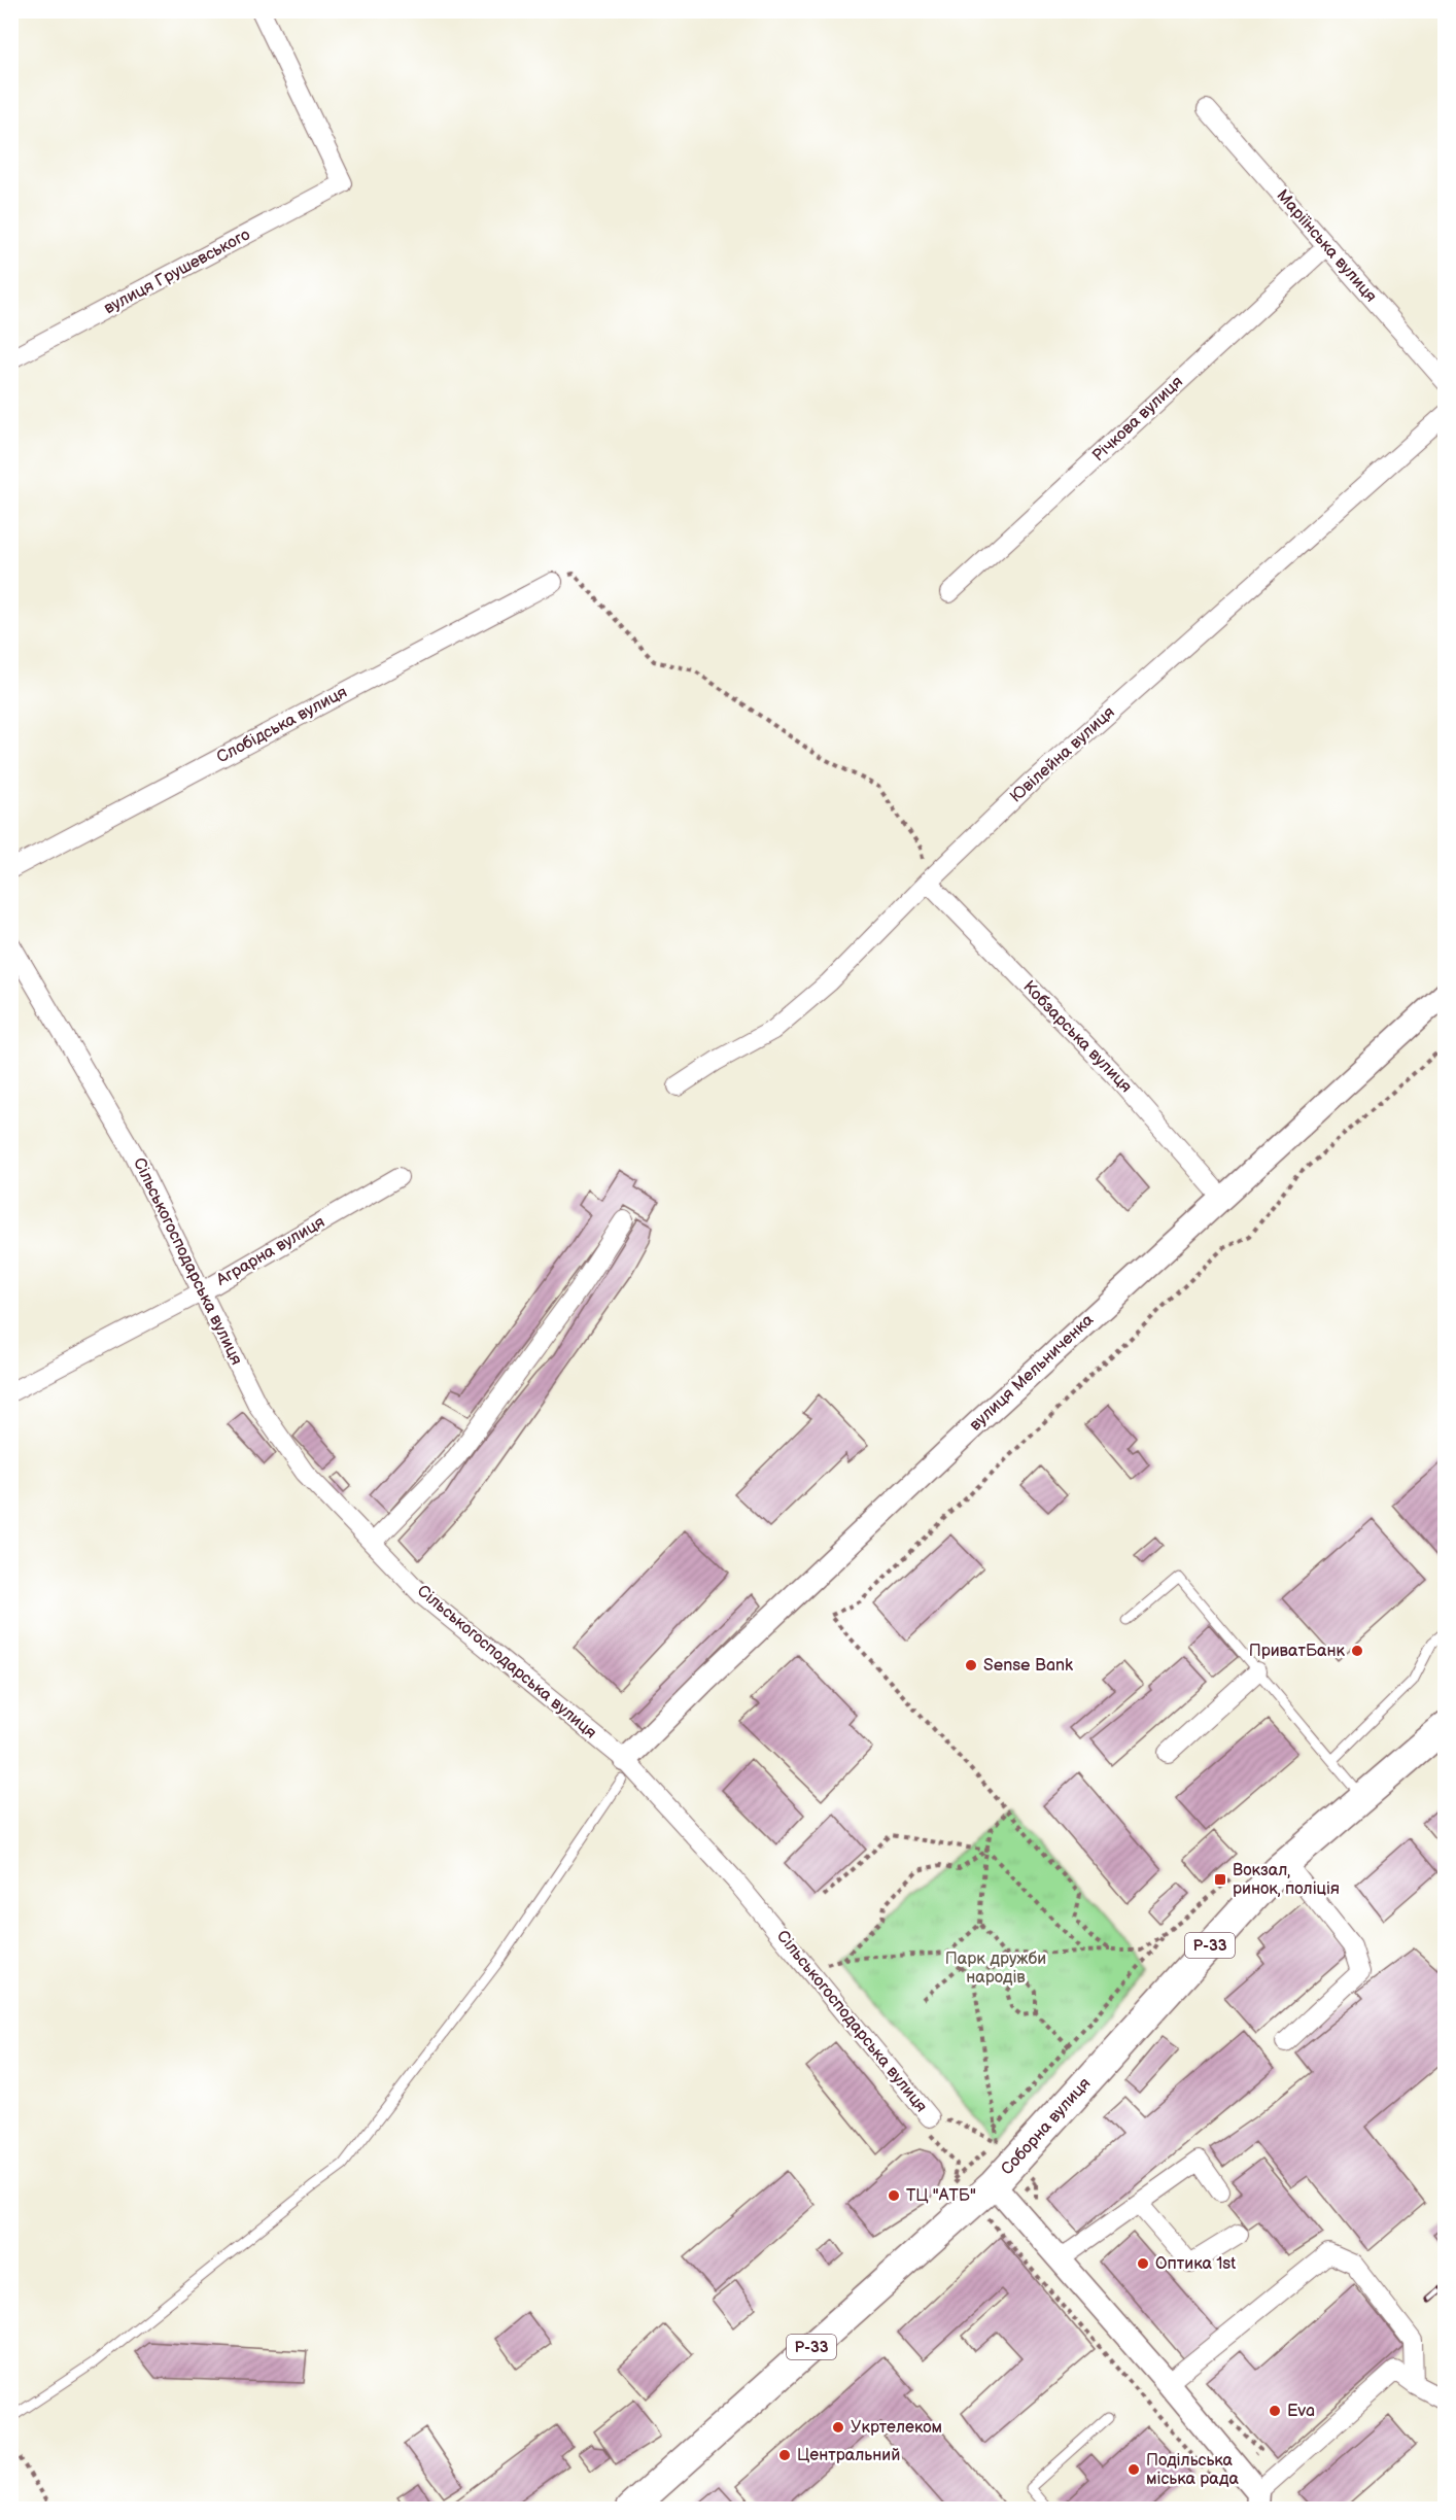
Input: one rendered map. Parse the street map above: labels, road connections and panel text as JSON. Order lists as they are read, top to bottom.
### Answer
{
  "streets": {
    "main road": ["Р-33", "Соборна вулиця"],
    "street": [
      "Маріїнська вулиця",
      "вулиця Грушевського",
      "Річкова вулиця",
      "Слобідська вулиця",
      "Ювілейна вулиця",
      "Кобзарська вулиця",
      "Аграрна вулиця",
      "Сільськогосподарська вулиця",
      "вулиця Мельниченка"
    ]
  },
  "crossings": [
    ["Маріїнська вулиця", "Річкова вулиця"],
    ["Ювілейна вулиця", "Кобзарська вулиця"],
    ["Кобзарська вулиця", "вулиця Мельниченка"],
    ["Аграрна вулиця", "Сільськогосподарська вулиця"],
    ["Сільськогосподарська вулиця", "вулиця Мельниченка"]
  ],
  "parks": ["Парк дружби народів"],
  "places": {
    "other": [
      "ПриватБанк",
      "Sense Bank",
      "ТЦ \"АТБ\"",
      "Оптика 1st",
      "Eva",
      "Укртелеком",
      "Центральний",
      "Подільська міська рада"
    ],
    "transit": ["Вокзал, ринок, поліція"]
  }
}
